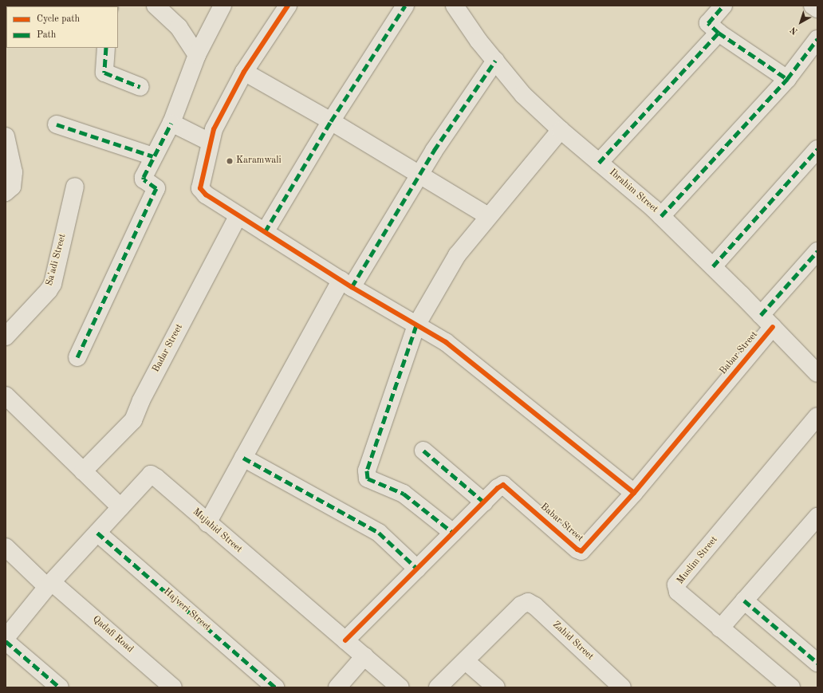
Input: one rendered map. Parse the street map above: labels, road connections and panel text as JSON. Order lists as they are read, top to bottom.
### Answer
{
  "streets": {
    "street": [
      "Ibrahim Street",
      "Sa'adi Street",
      "Badar Street",
      "Babar Street",
      "Mujahid Street",
      "Muslim Street",
      "Hajveri Street",
      "Qadafi Road",
      "Zahid Street"
    ]
  },
  "crossings": [
    ["Ibrahim Street", "Babar Street"],
    ["Babar Street", "Mujahid Street"],
    ["Mujahid Street", "Hajveri Street"],
    ["Mujahid Street", "Qadafi Road"]
  ],
  "places": ["Karamwali"],
  "legend": ["Cycle path", "Path"],
  "north": "bottom left"
}
